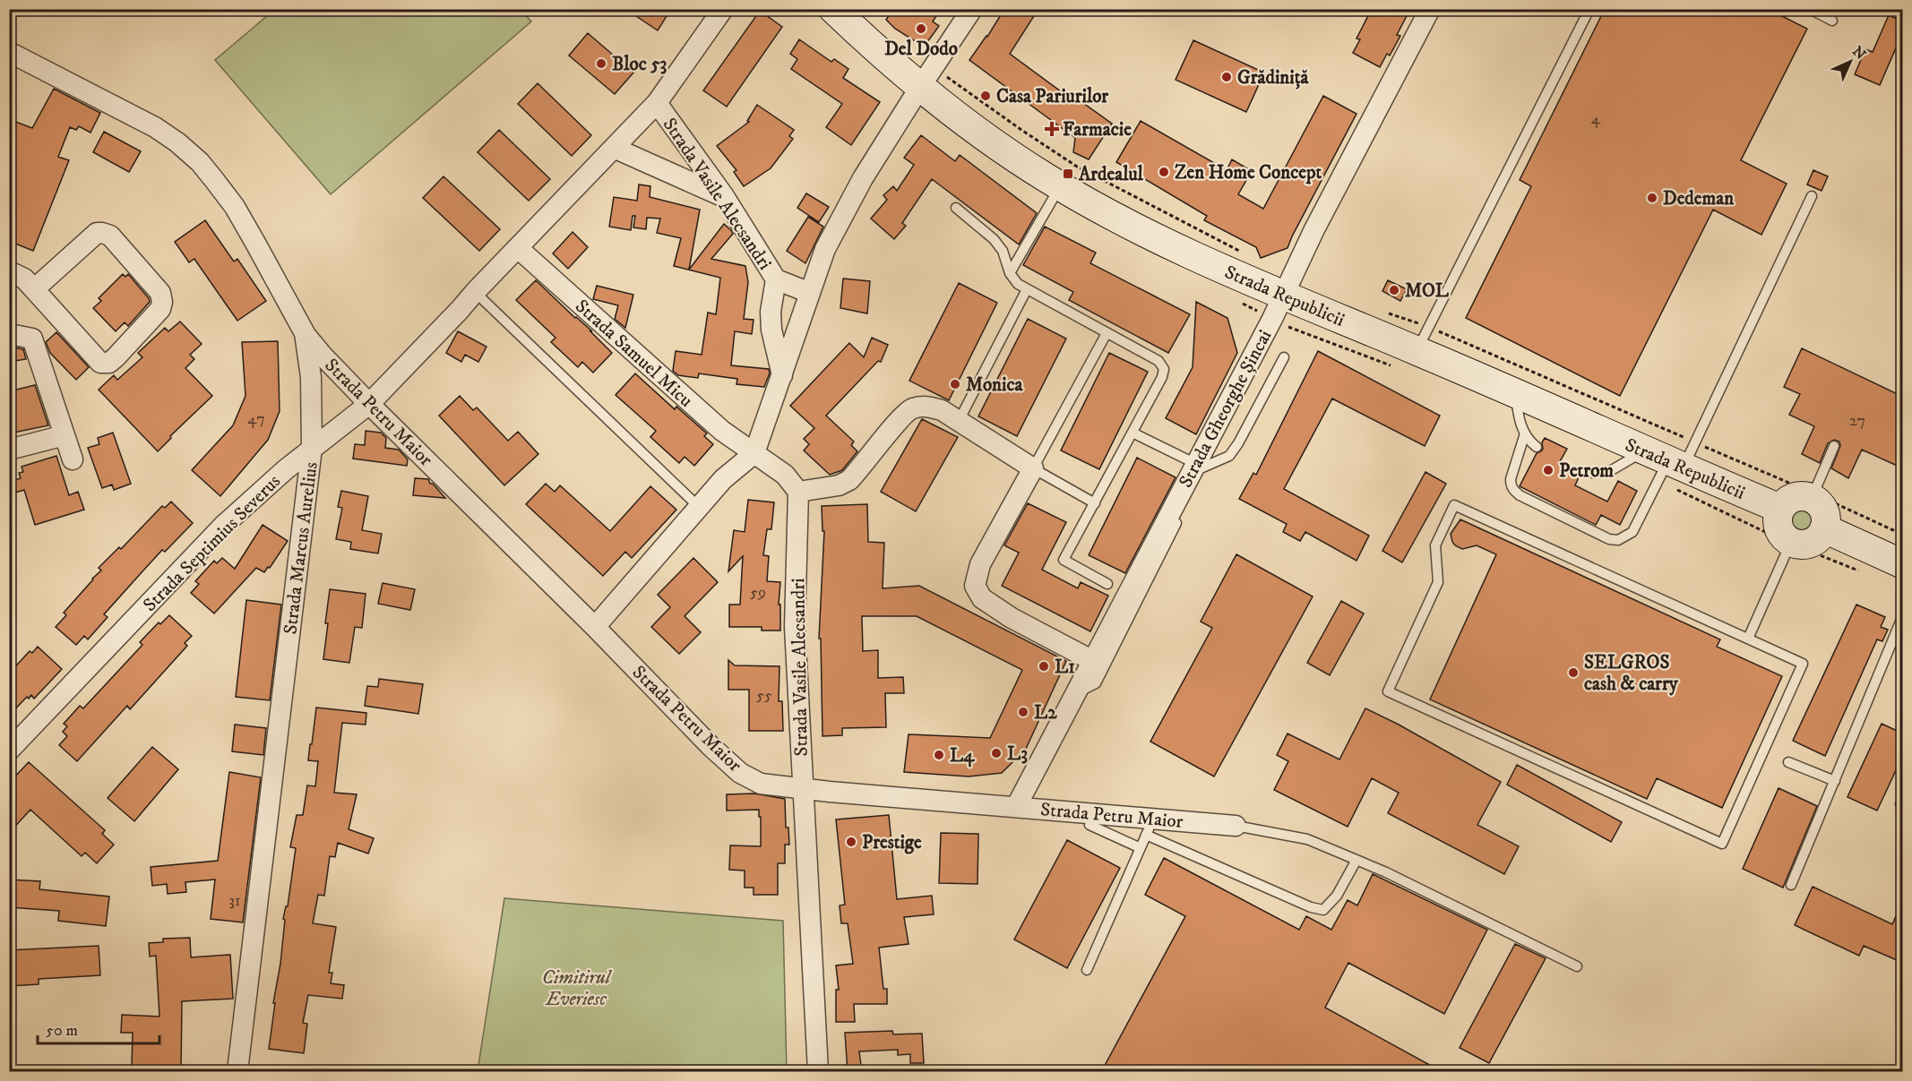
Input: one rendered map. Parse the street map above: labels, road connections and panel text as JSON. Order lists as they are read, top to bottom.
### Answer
{
  "streets": {
    "main road": ["Strada Republicii"],
    "street": [
      "Strada Vasile Alecsandri",
      "Strada Samuel Micu",
      "Strada Gheorghe Șincai",
      "Strada Petru Maior",
      "Strada Septimius Severus",
      "Strada Marcus Aurelius"
    ]
  },
  "crossings": [
    ["Strada Vasile Alecsandri", "Strada Petru Maior"],
    ["Strada Vasile Alecsandri", "Strada Marcus Aurelius"],
    ["Strada Republicii", "Strada Gheorghe Șincai"],
    ["Strada Samuel Micu", "Strada Marcus Aurelius"],
    ["Strada Gheorghe Șincai", "Strada Petru Maior"],
    ["Strada Petru Maior", "Strada Marcus Aurelius"],
    ["Strada Septimius Severus", "Strada Marcus Aurelius"]
  ],
  "parks": ["Cimitirul Everiesc"],
  "places": {
    "other": [
      "Del Dodo",
      "Bloc 53",
      "Grădiniță",
      "Casa Pariurilor",
      "Zen Home Concept",
      "Dedeman",
      "MOL",
      "Monica",
      "Petrom",
      "L1",
      "SELGROS cash & carry",
      "L2",
      "L3",
      "L4",
      "Prestige"
    ],
    "health": ["Farmacie"],
    "transit": ["Ardealul"]
  },
  "house_numbers": [
    "4",
    "47",
    "27",
    "59",
    "55",
    "31"
  ],
  "scale_bar": "50 m",
  "north": "top right"
}
